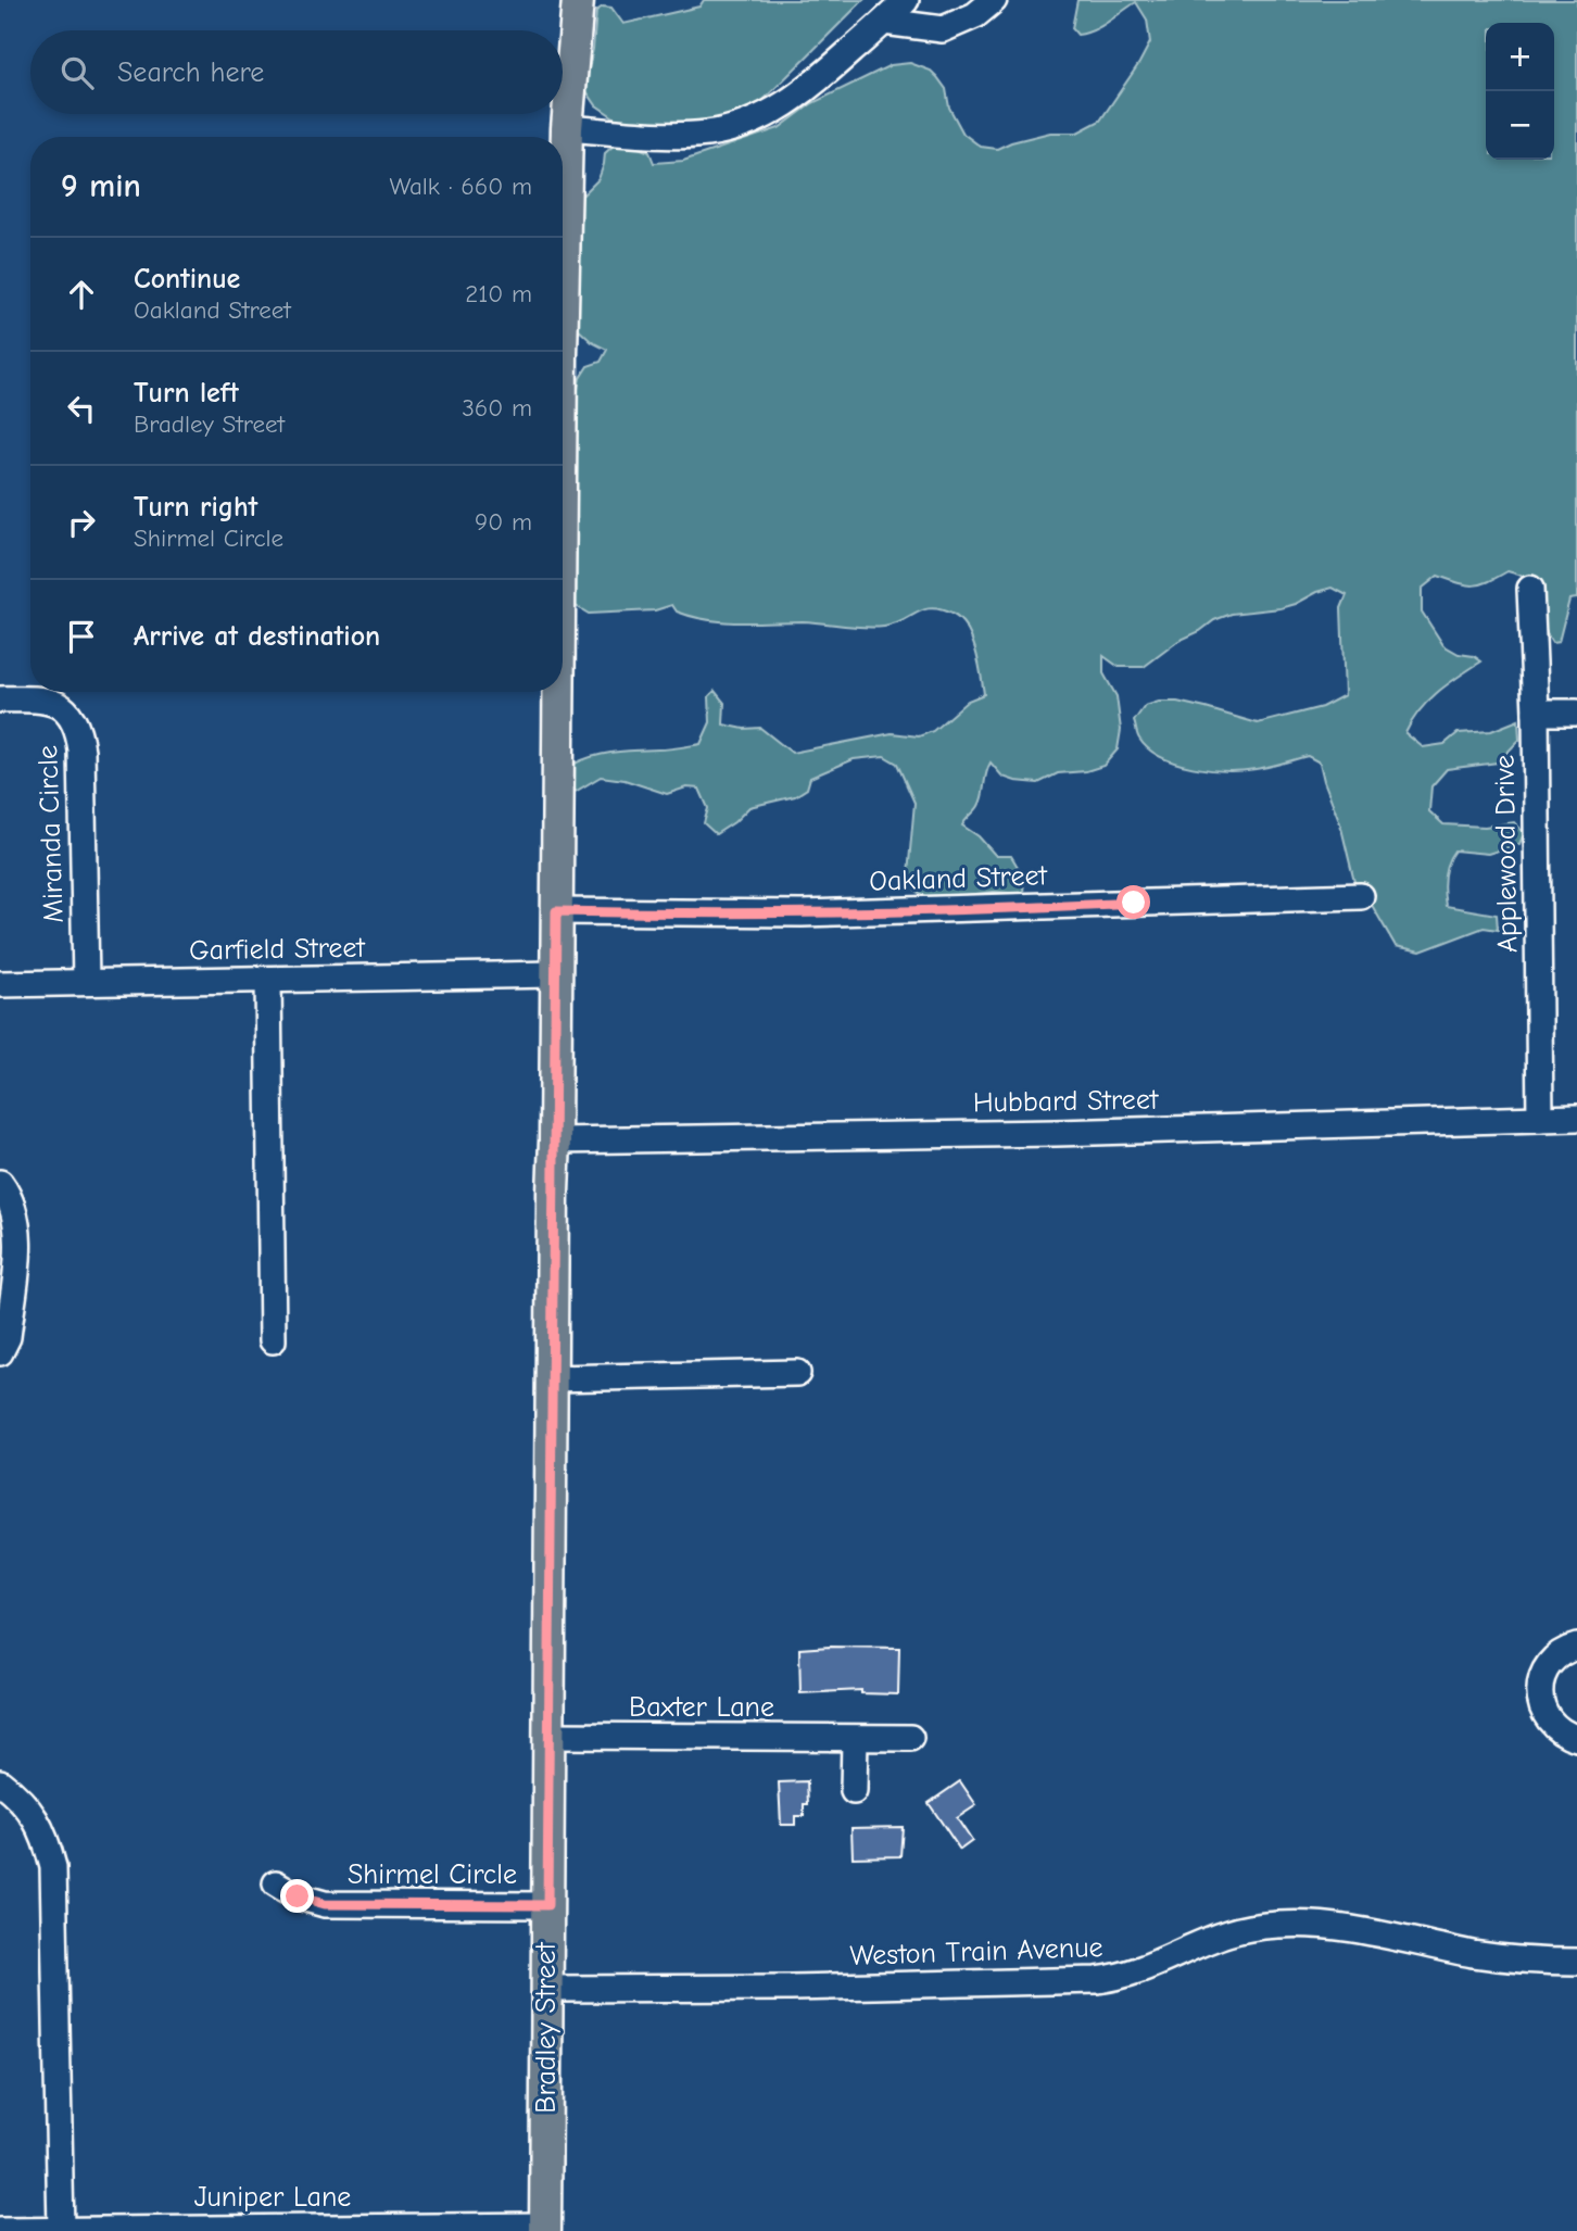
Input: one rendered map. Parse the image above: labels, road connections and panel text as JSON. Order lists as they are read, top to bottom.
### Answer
{
  "streets": {
    "main road": ["Bradley Street"],
    "street": [
      "Miranda Circle",
      "Applewood Drive",
      "Oakland Street",
      "Garfield Street",
      "Hubbard Street",
      "Baxter Lane",
      "Shirmel Circle",
      "Weston Train Avenue",
      "Juniper Lane"
    ]
  },
  "crossings": [
    ["Miranda Circle", "Garfield Street"],
    ["Applewood Drive", "Hubbard Street"],
    ["Oakland Street", "Bradley Street"],
    ["Garfield Street", "Bradley Street"],
    ["Hubbard Street", "Bradley Street"],
    ["Baxter Lane", "Bradley Street"],
    ["Shirmel Circle", "Bradley Street"],
    ["Weston Train Avenue", "Bradley Street"],
    ["Bradley Street", "Juniper Lane"]
  ],
  "page": {
    "map_buttons": ["+", "−"],
    "search": "Search here",
    "heading": ["9 min", "Walk · 660 m"],
    "list": [
      ["Continue", "Oakland Street", "210 m"],
      ["Turn left", "Bradley Street", "360 m"],
      ["Turn right", "Shirmel Circle", "90 m"],
      "Arrive at destination"
    ]
  }
}
